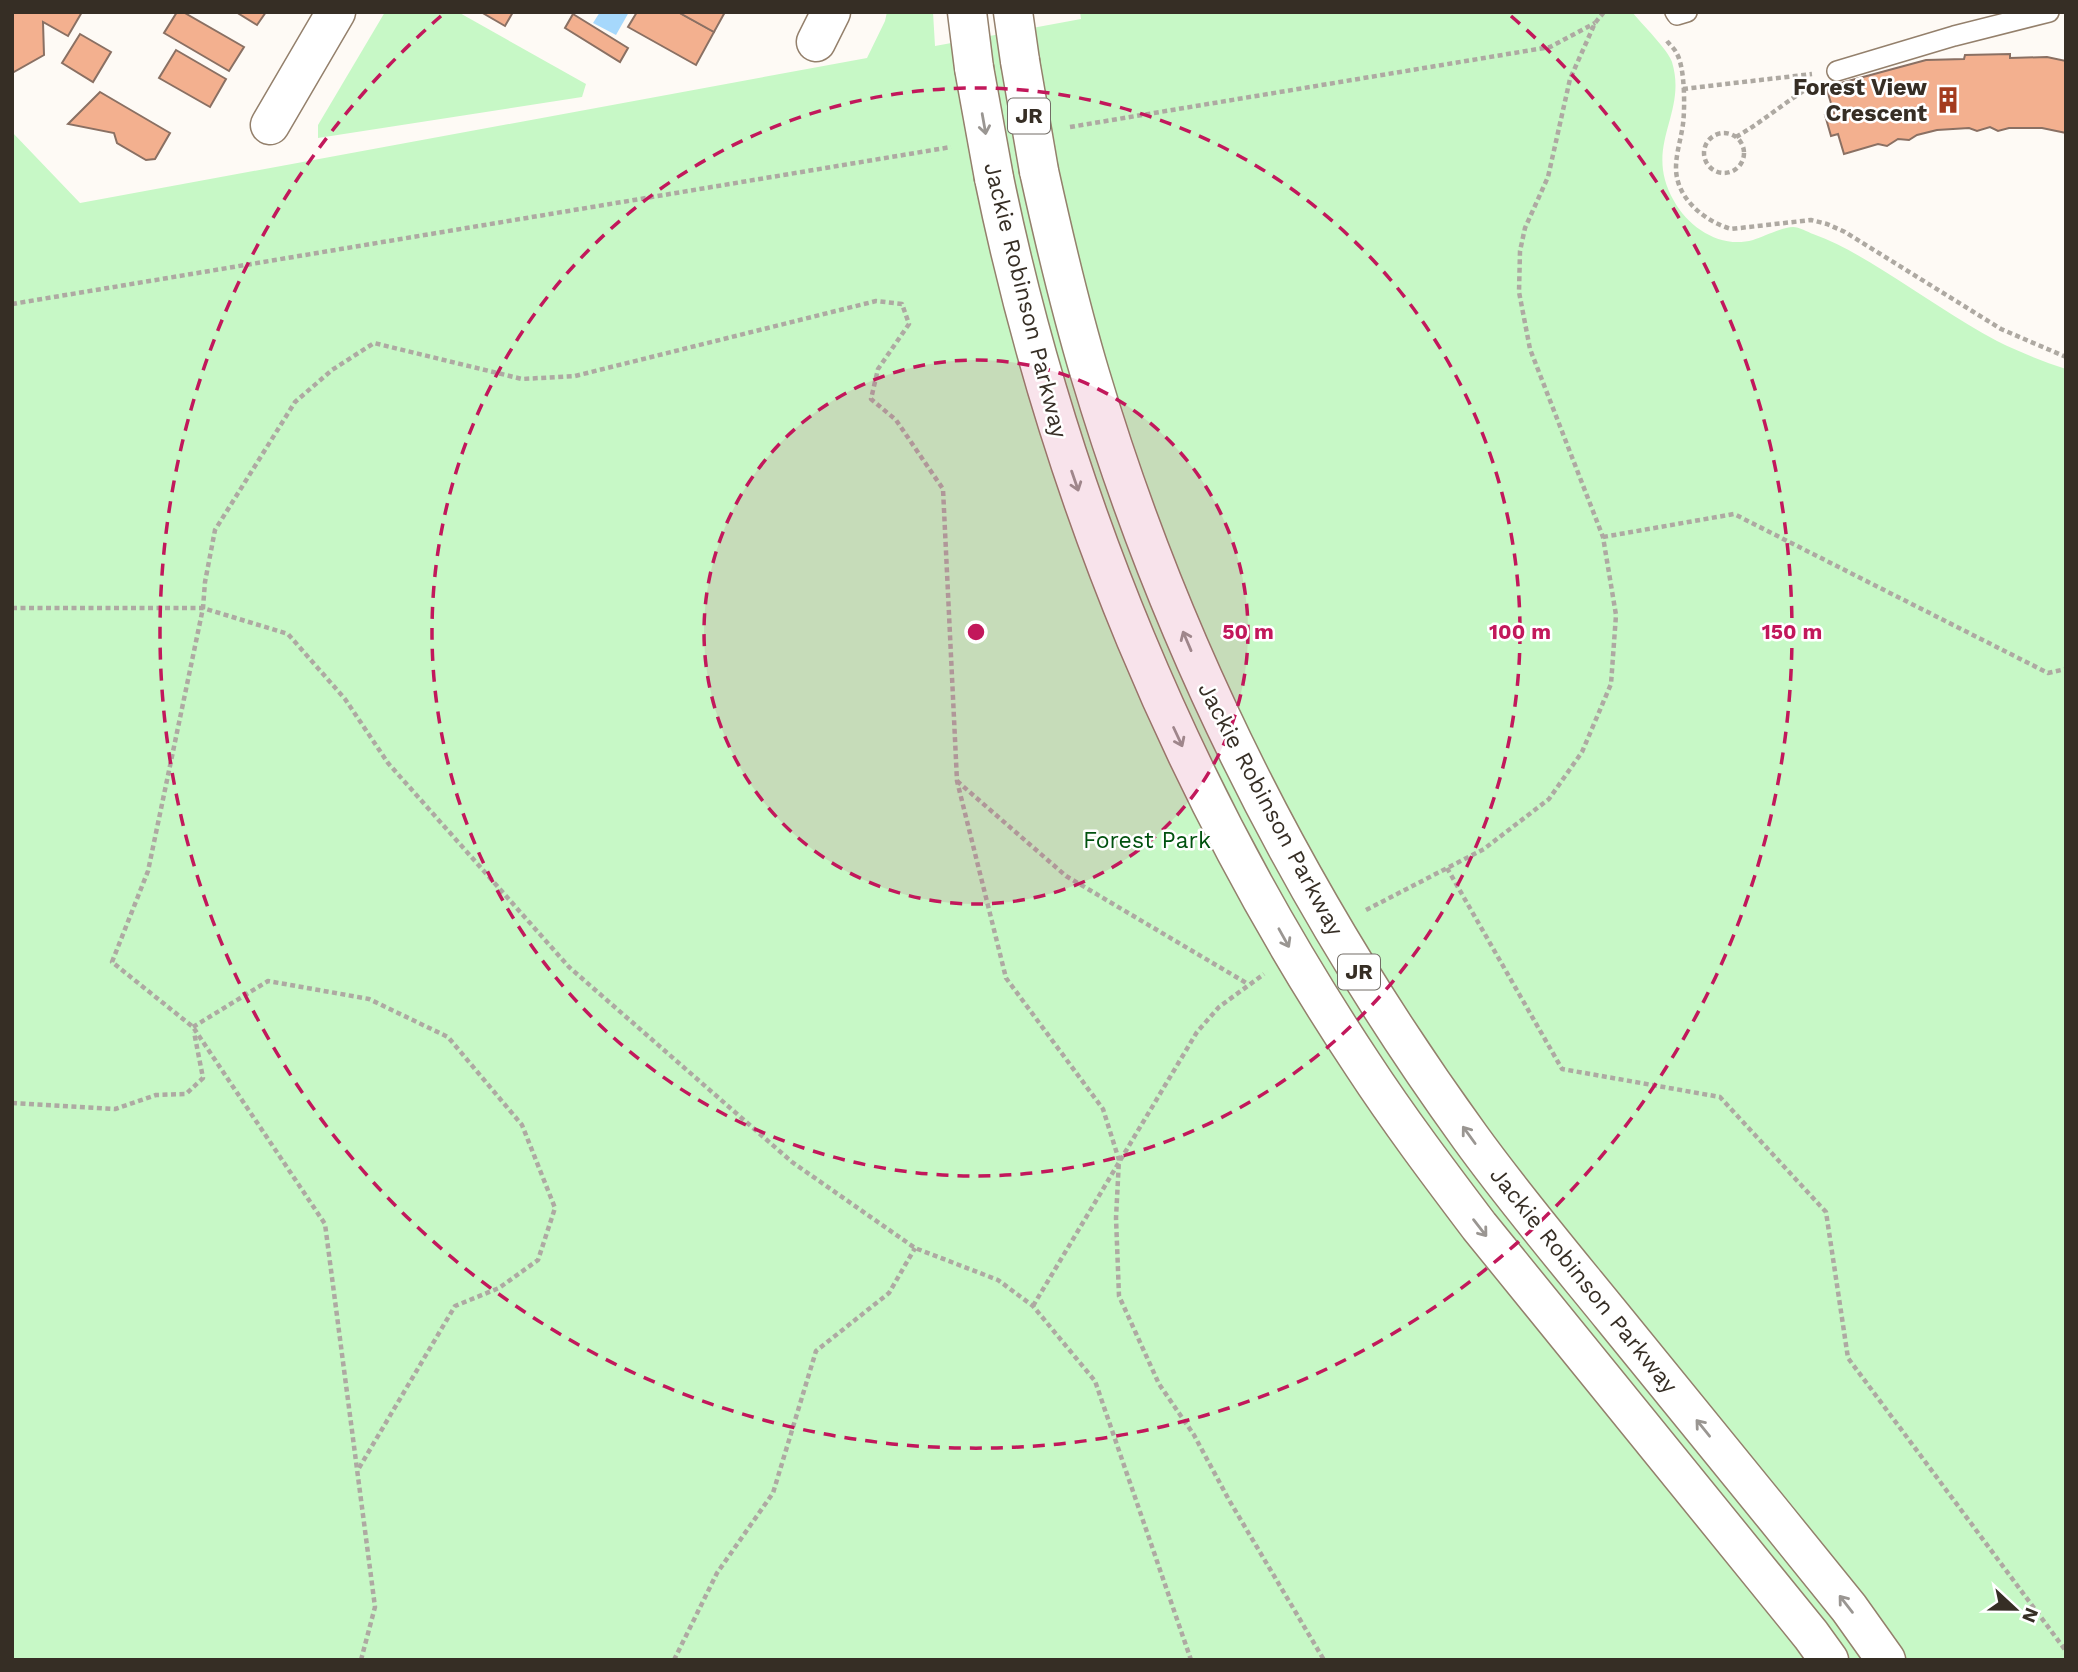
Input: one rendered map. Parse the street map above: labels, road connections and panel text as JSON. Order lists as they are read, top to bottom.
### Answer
{
  "streets": {
    "main road": ["JR", "Jackie Robinson Parkway"]
  },
  "parks": ["Forest Park"],
  "places": {
    "building": ["Forest View Crescent"]
  },
  "north": "right",
  "rings": ["50 m", "100 m", "150 m"]
}
